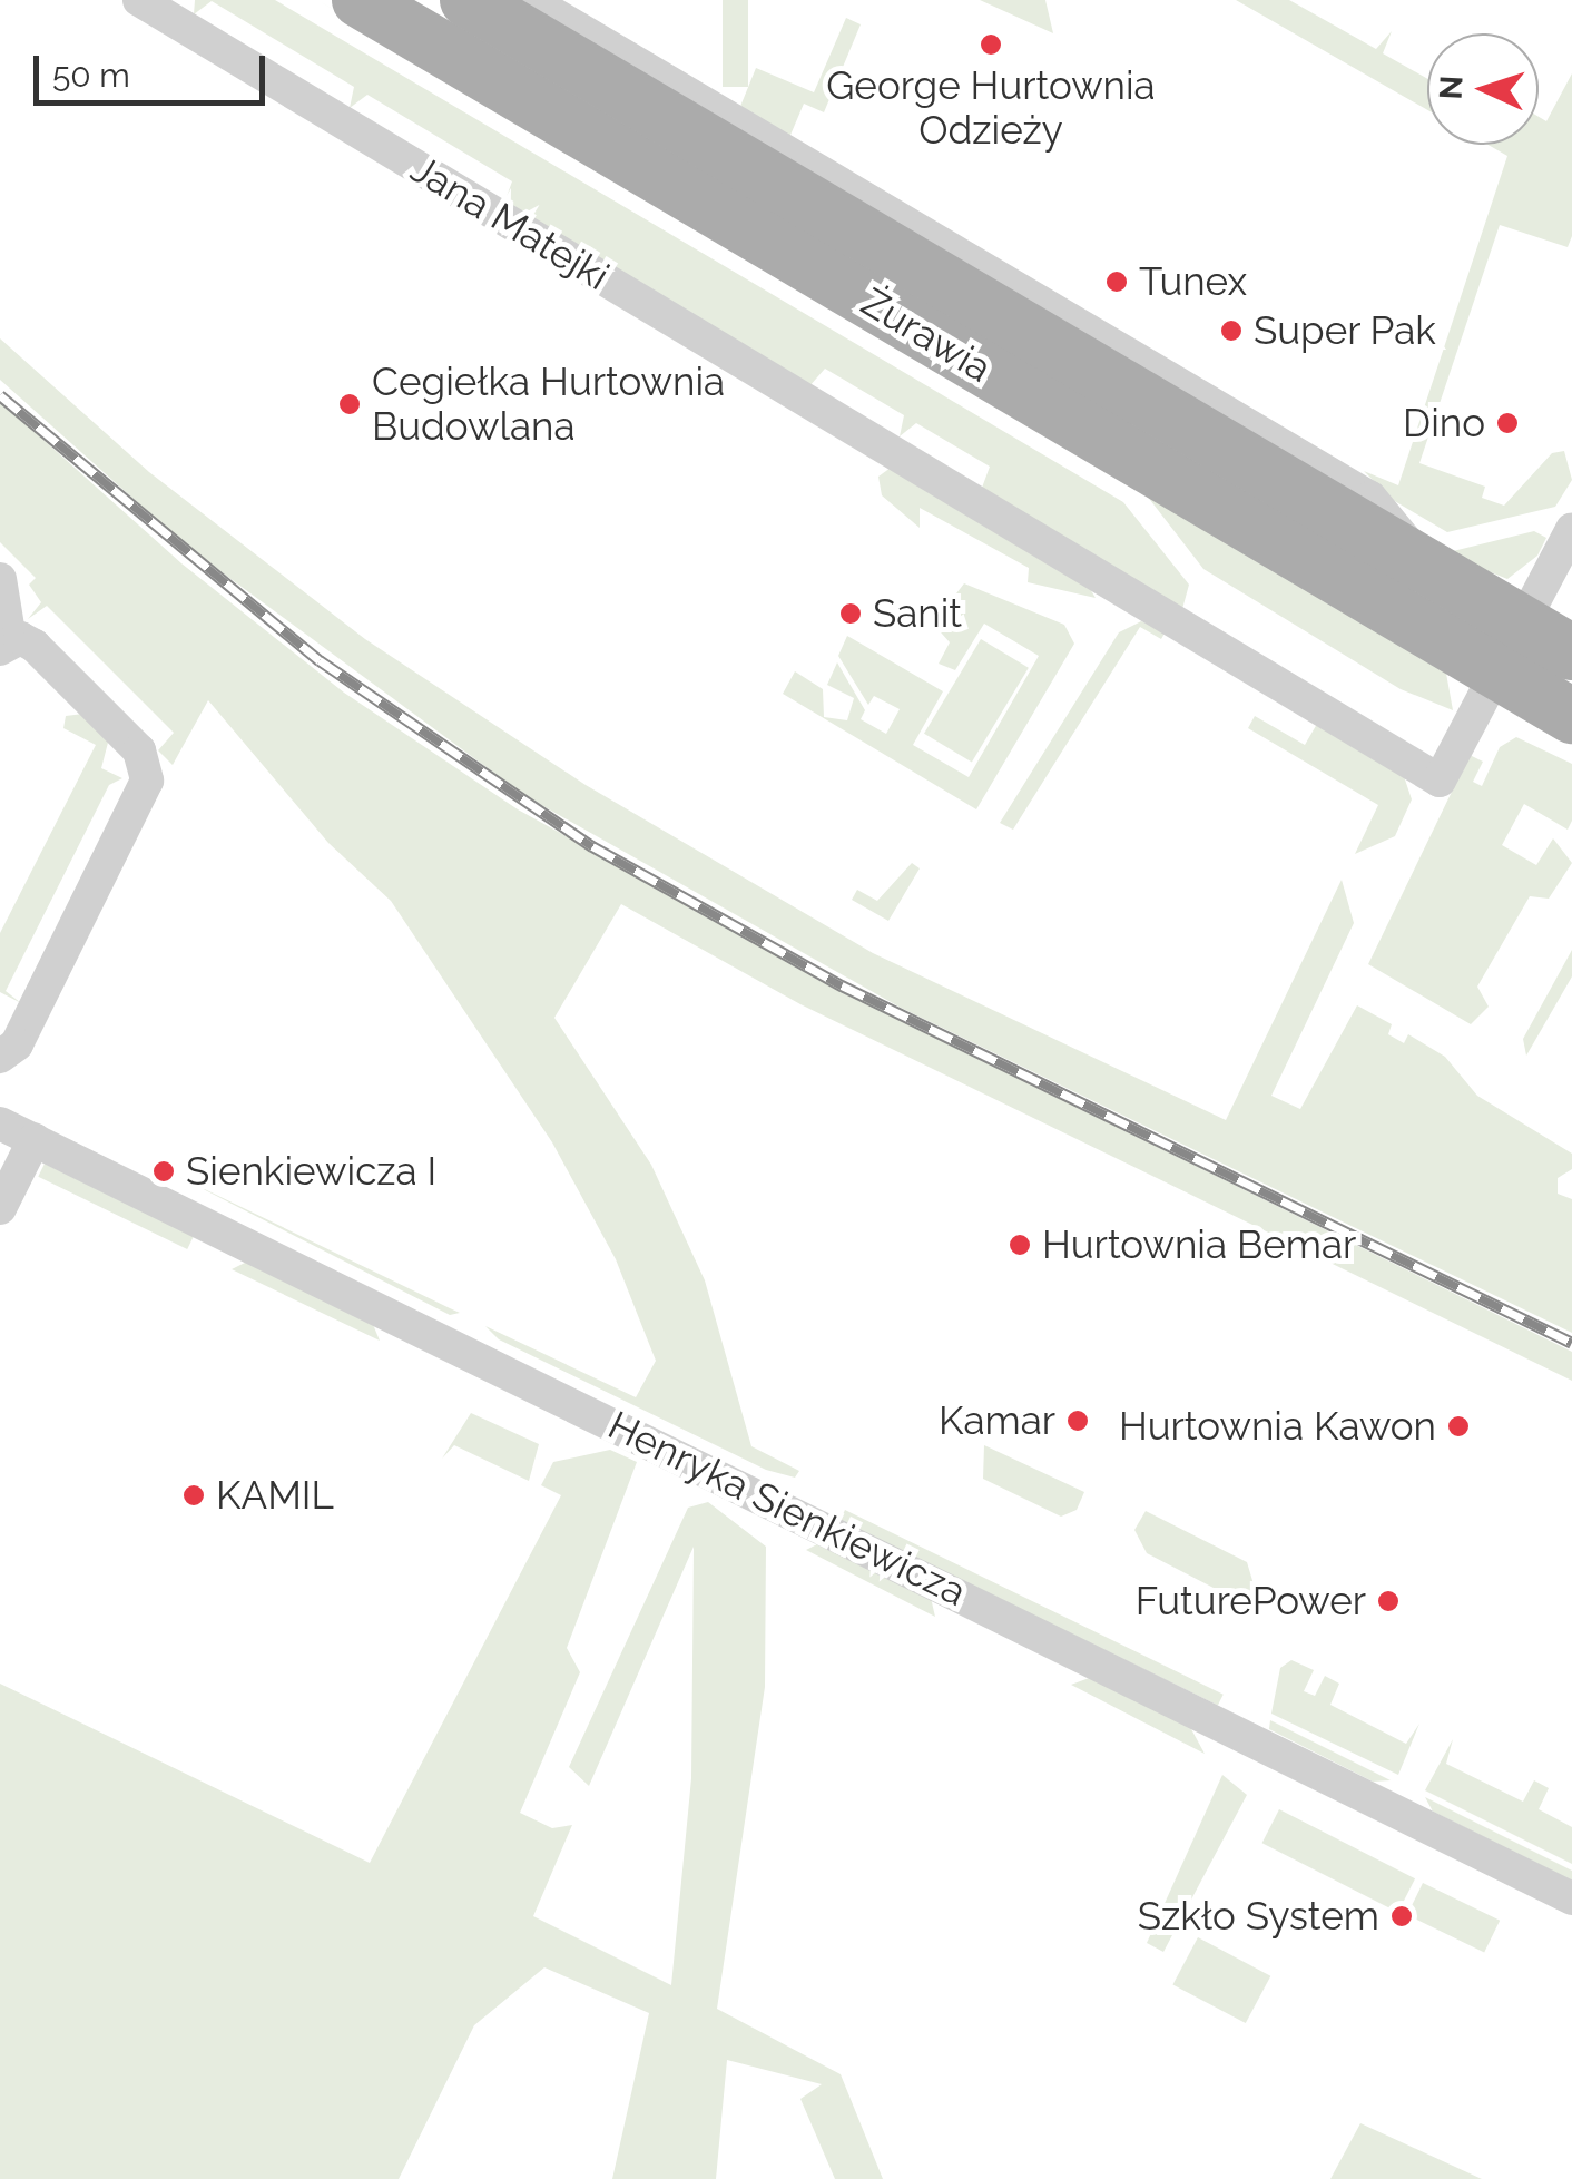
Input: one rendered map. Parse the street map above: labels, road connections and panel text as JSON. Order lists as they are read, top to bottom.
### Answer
{
  "streets": {
    "main road": ["Żurawia"],
    "street": ["Jana Matejki", "Henryka Sienkiewicza"]
  },
  "crossings": [
    ["Jana Matejki", "Żurawia"]
  ],
  "places": [
    "George Hurtownia Odzieży",
    "Tunex",
    "Super Pak",
    "Cegiełka Hurtownia Budowlana",
    "Dino",
    "Sanit",
    "Sienkiewicza I",
    "Hurtownia Bemar",
    "Kamar",
    "Hurtownia Kawon",
    "KAMIL",
    "FuturePower",
    "Szkło System"
  ],
  "scale_bar": "50 m",
  "north": "left"
}
